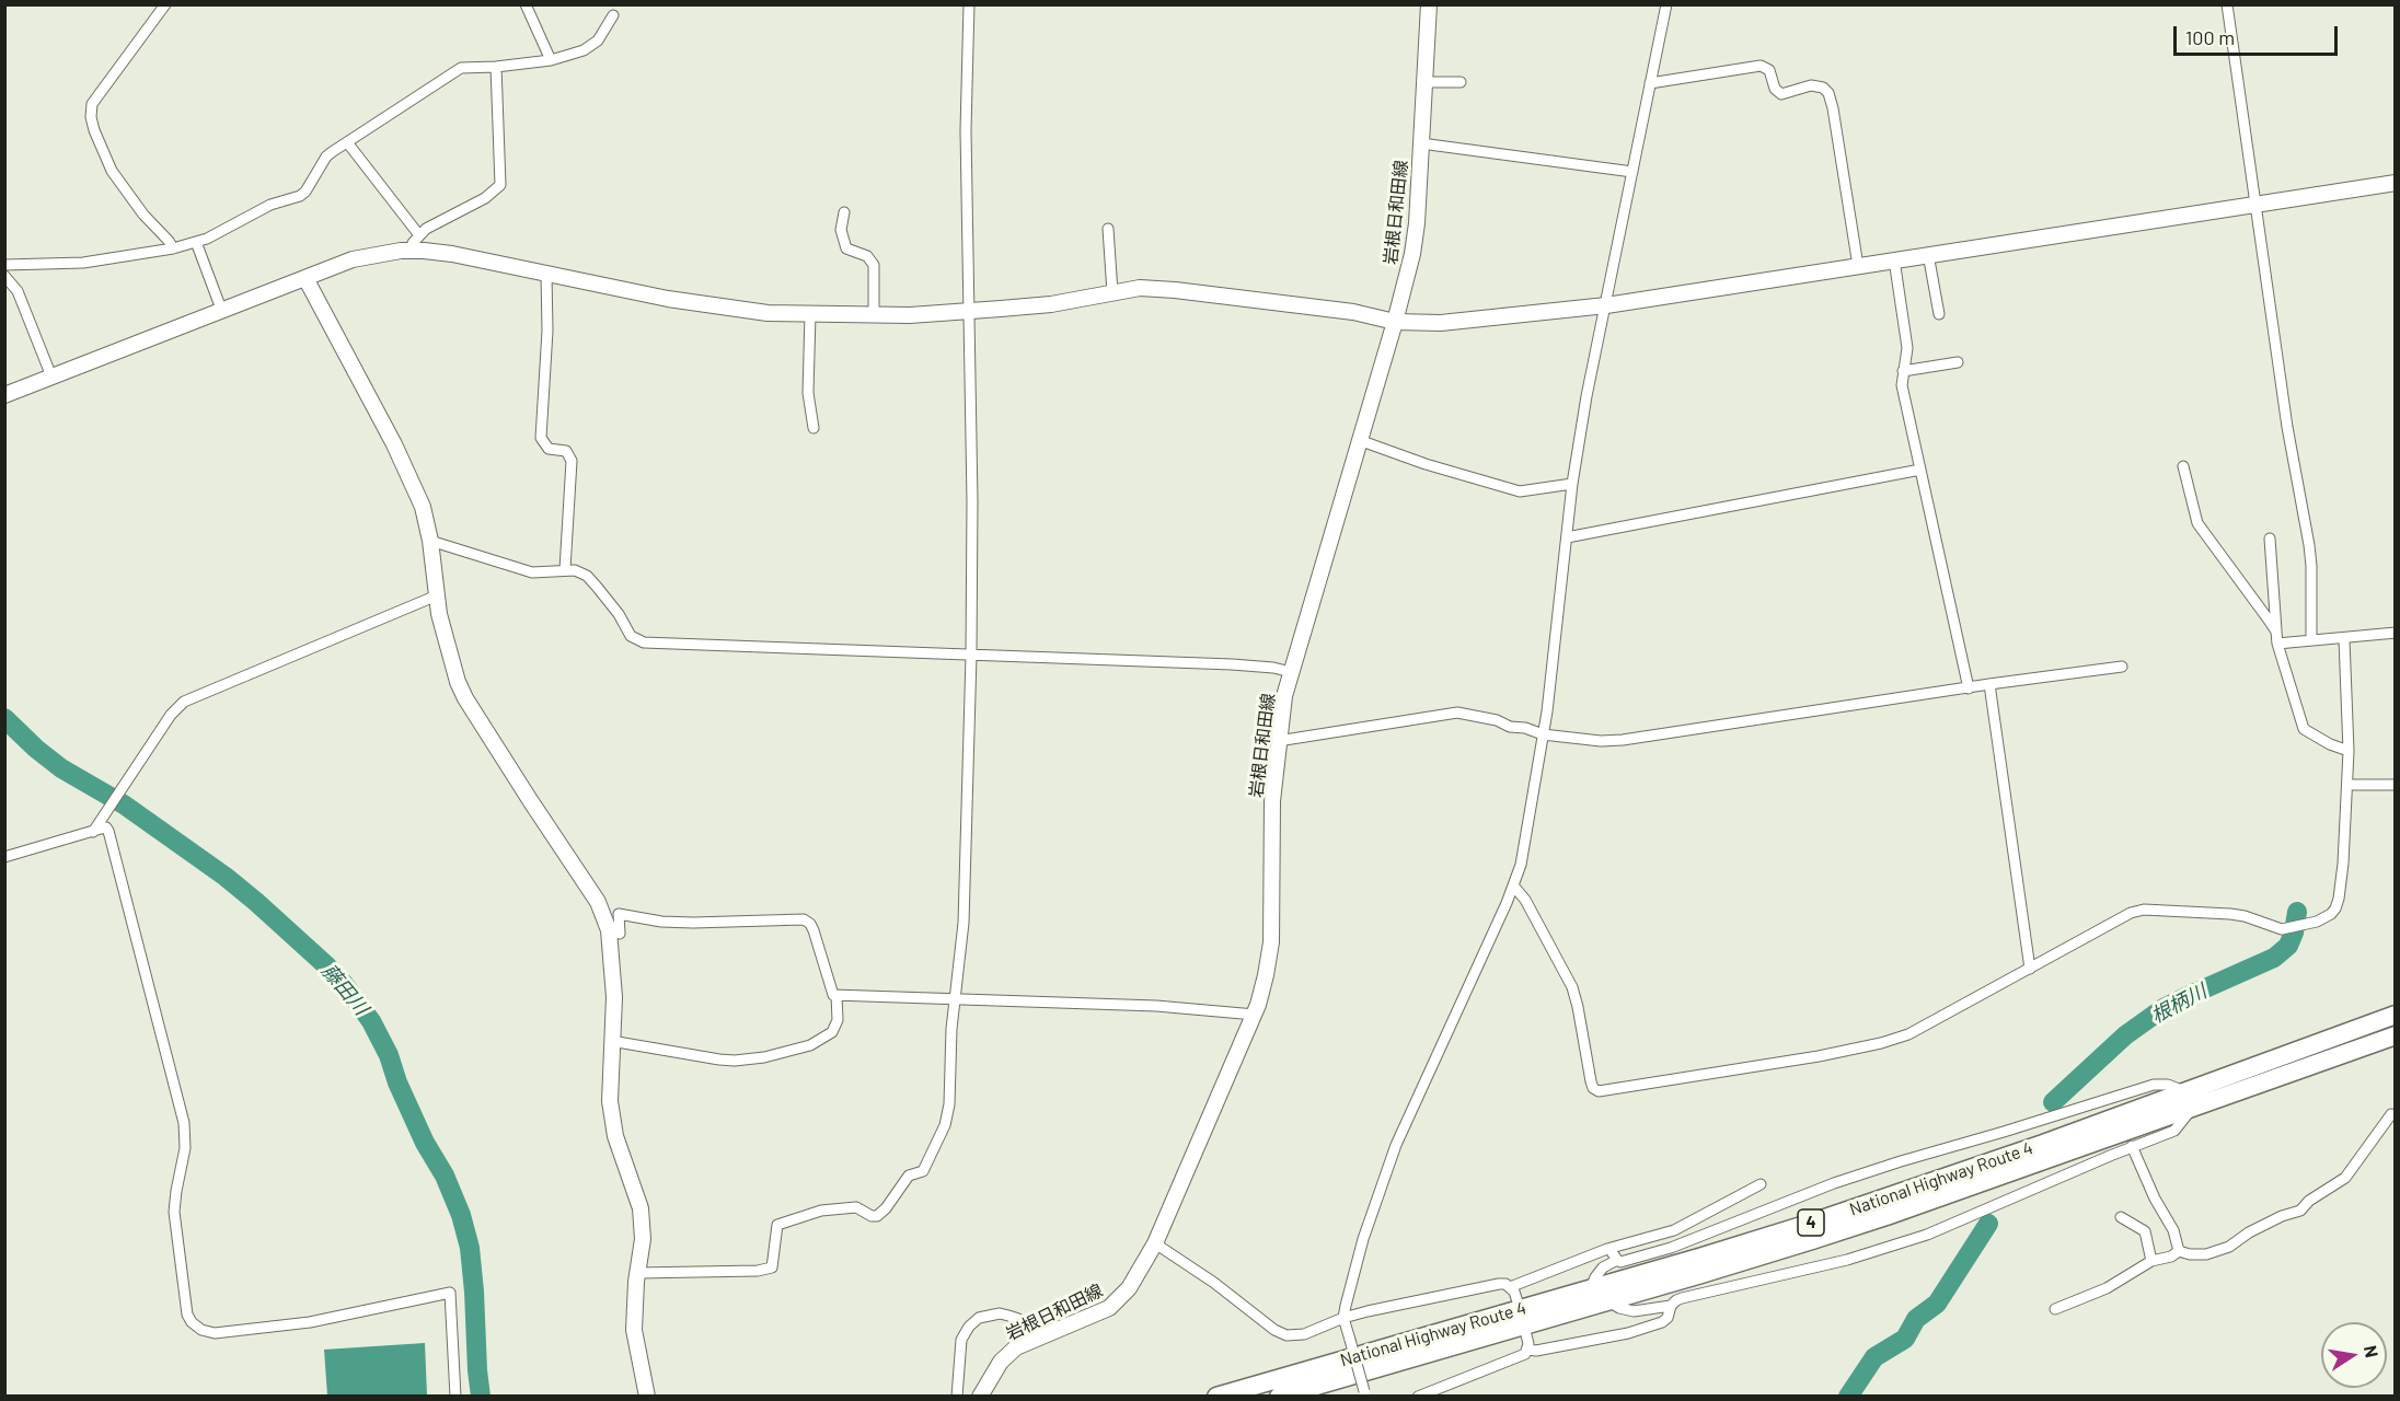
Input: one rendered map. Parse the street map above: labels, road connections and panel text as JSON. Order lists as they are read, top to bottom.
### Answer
{
  "streets": {
    "highway": ["National Highway Route 4", "4"],
    "street": ["岩根日和田線"]
  },
  "water": ["藤田川", "根柄川"],
  "scale_bar": "100 m",
  "north": "right"
}
